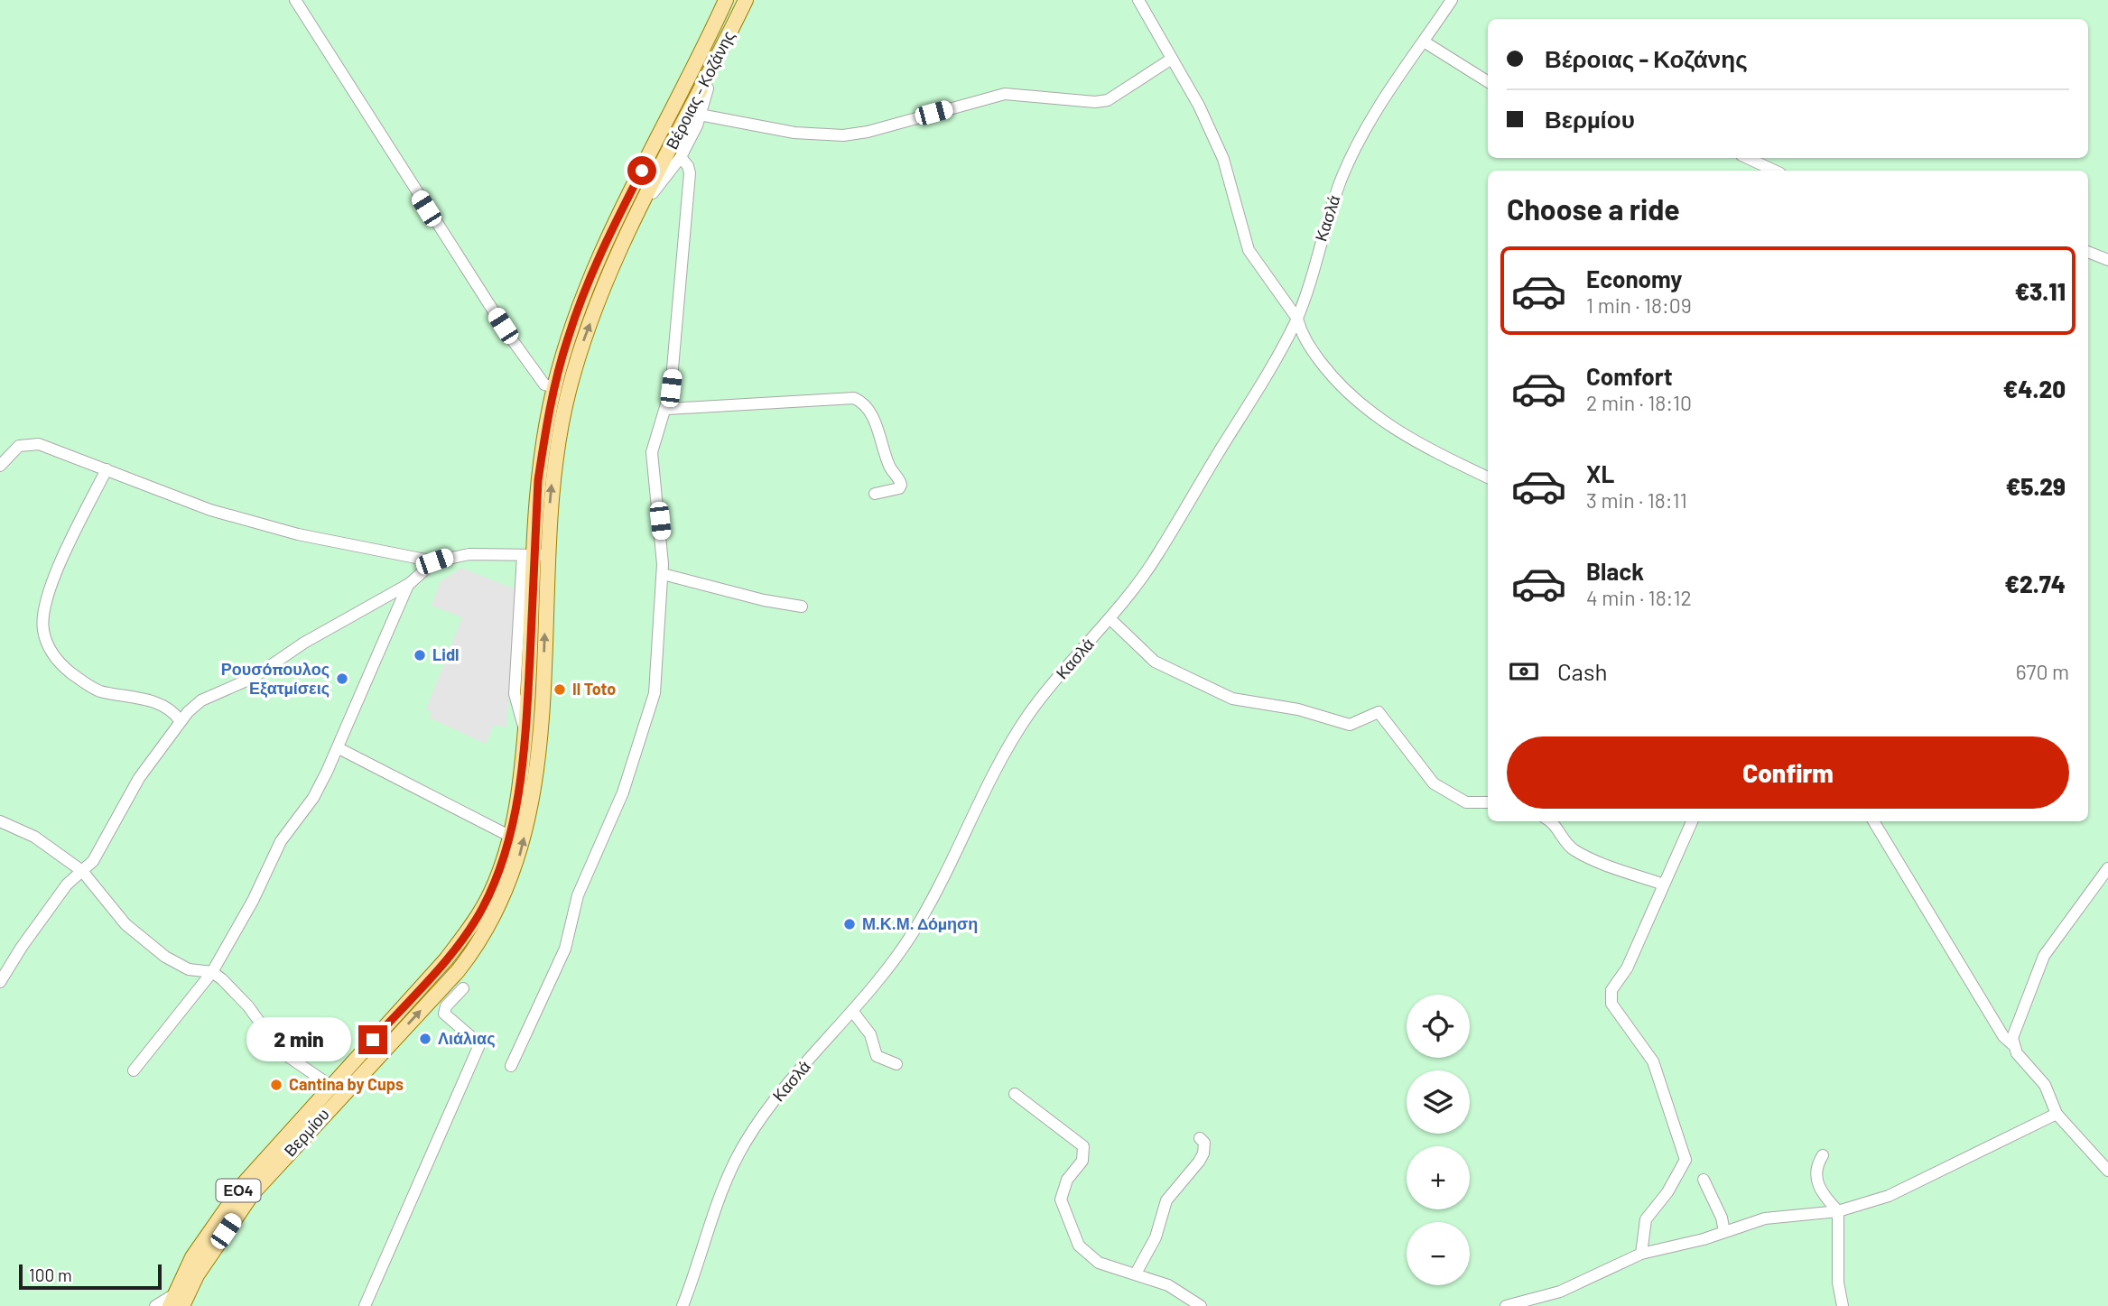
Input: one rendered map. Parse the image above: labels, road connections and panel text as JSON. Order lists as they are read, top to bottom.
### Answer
{
  "streets": {
    "main road": ["Βέροιας - Κοζάνης", "Βερμίου", "ΕΟ4"],
    "street": ["Κασλά"]
  },
  "crossings": [
    ["Βέροιας - Κοζάνης", "Βερμίου"]
  ],
  "places": [
    "Lidl",
    "Ρουσόπουλος Εξατμίσεις",
    "Il Toto",
    "Μ.Κ.Μ. Δόμηση",
    "Λιάλιας",
    "Cantina by Cups"
  ],
  "scale_bar": "100 m",
  "page": {
    "banner": ["Βέροιας - Κοζάνης", "Βερμίου"],
    "heading": "Choose a ride",
    "list": [
      {
        "name": "Economy",
        "note": "1 min · 18:09",
        "value": "€3.11"
      },
      {
        "name": "Comfort",
        "note": "2 min · 18:10",
        "value": "€4.20"
      },
      {
        "name": "XL",
        "note": "3 min · 18:11",
        "value": "€5.29"
      },
      {
        "name": "Black",
        "note": "4 min · 18:12",
        "value": "€2.74"
      }
    ],
    "pay": ["Cash", "670 m"],
    "buttons": "Confirm",
    "map_buttons": ["+", "−"],
    "bubble": "2 min",
    "scale": "100 m"
  }
}
